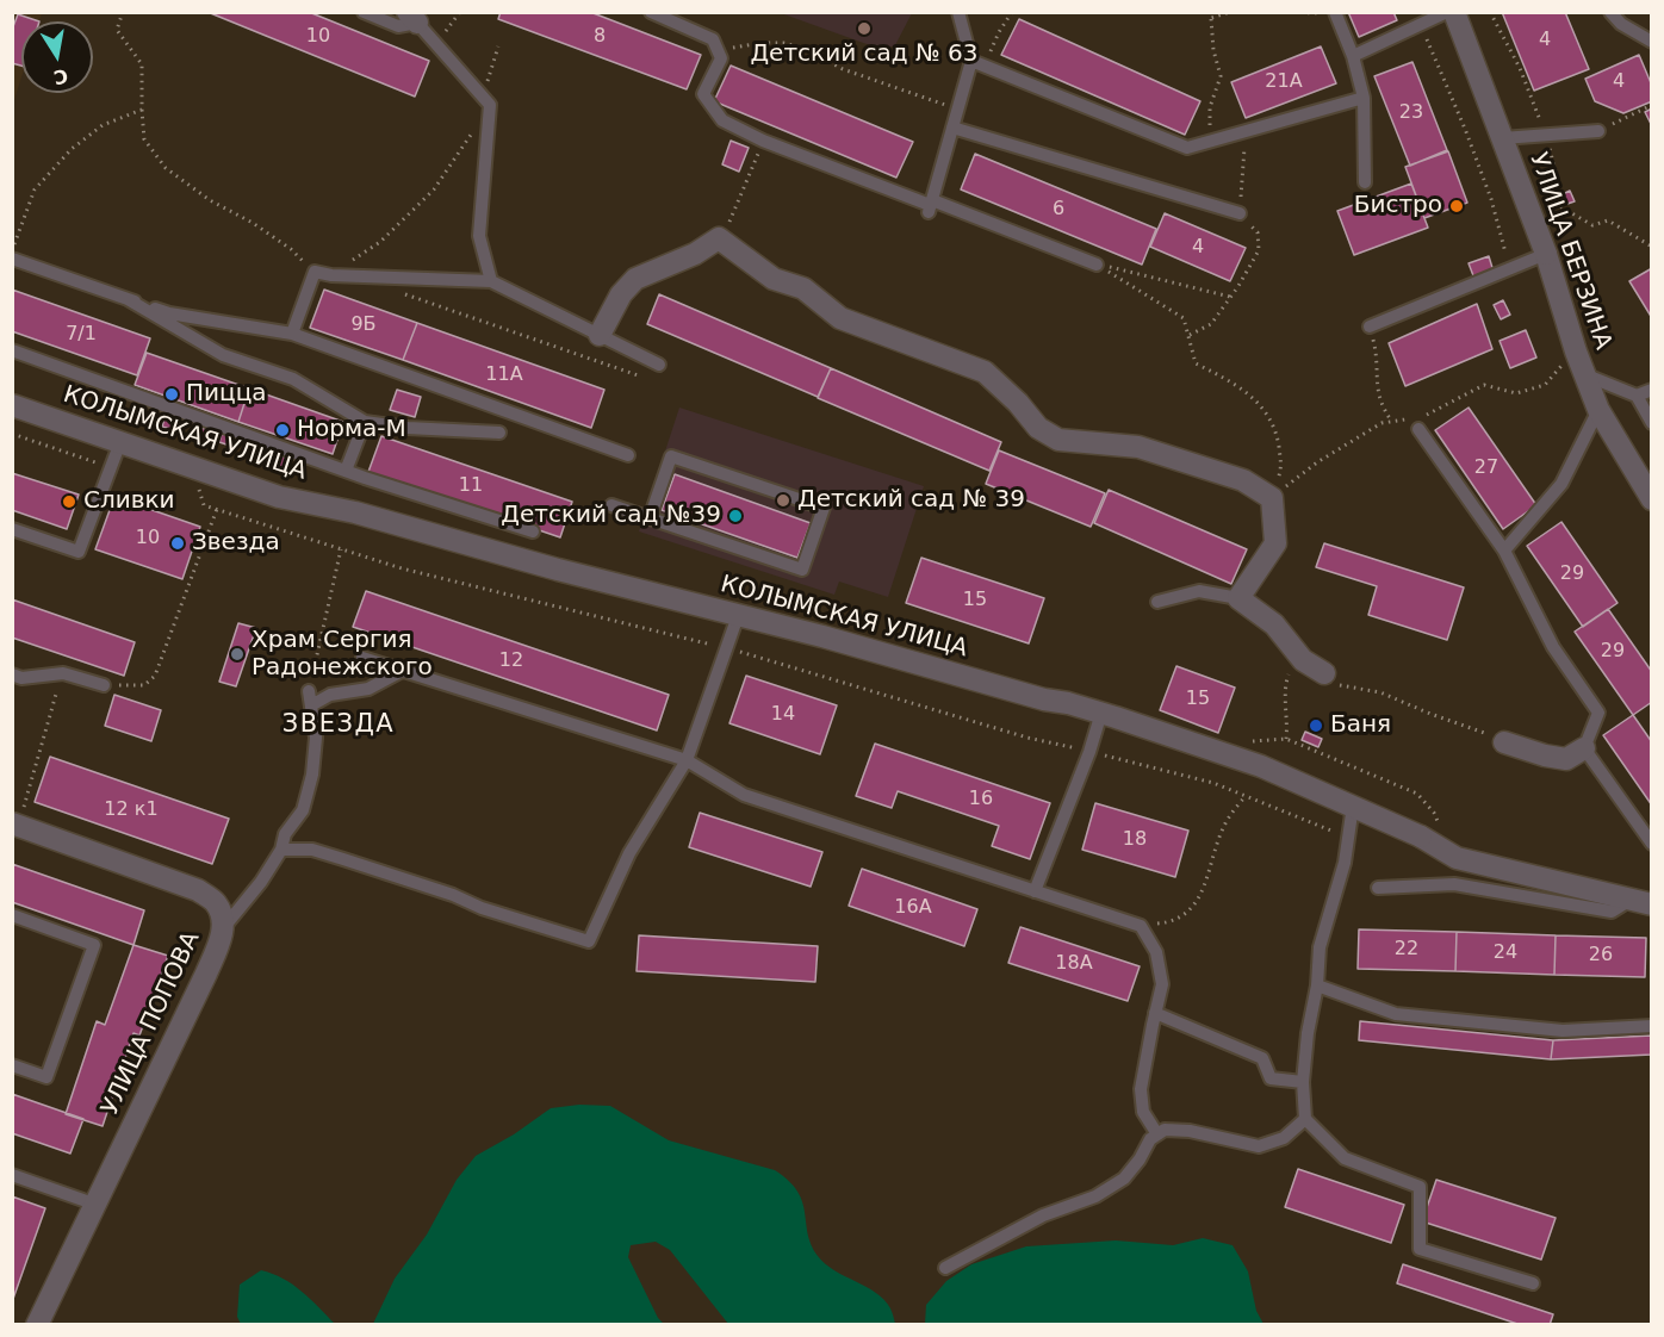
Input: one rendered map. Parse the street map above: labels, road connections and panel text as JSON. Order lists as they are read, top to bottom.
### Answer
{
  "streets": {
    "street": ["УЛИЦА БЕРЗИНА", "КОЛЫМСКАЯ УЛИЦА", "УЛИЦА ПОПОВА"]
  },
  "districts": ["ЗВЕЗДА"],
  "places": [
    "Детский сад № 63",
    "Бистро",
    "Пицца",
    "Норма-М",
    "Детский сад № 39",
    "Сливки",
    "Детский сад №39",
    "Звезда",
    "Храм Сергия Радонежского",
    "Баня"
  ],
  "house_numbers": [
    "10",
    "8",
    "4",
    "21А",
    "4",
    "23",
    "6",
    "4",
    "9Б",
    "7/1",
    "11А",
    "27",
    "11",
    "10",
    "29",
    "15",
    "29",
    "12",
    "15",
    "14",
    "16",
    "12 к1",
    "18",
    "16А",
    "22",
    "24",
    "26",
    "18А"
  ],
  "north": "bottom"
}
